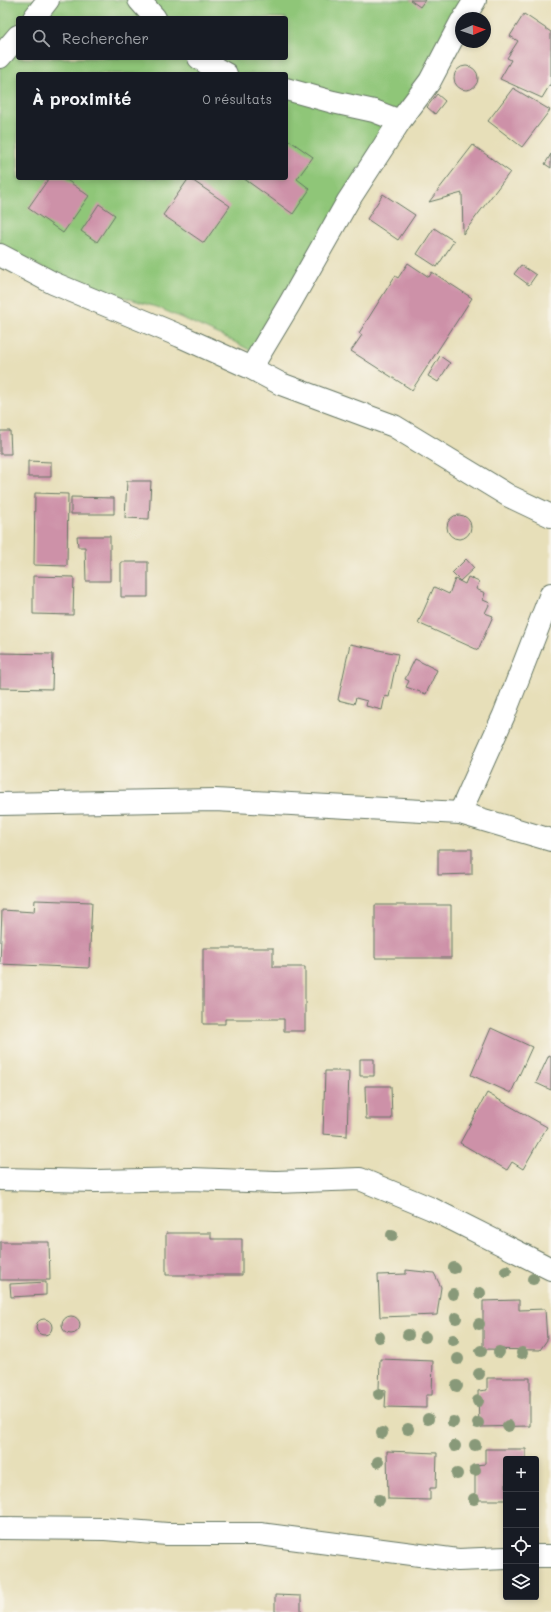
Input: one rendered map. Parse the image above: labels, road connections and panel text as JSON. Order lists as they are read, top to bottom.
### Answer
{
  "north": "right",
  "page": {
    "search": "Rechercher",
    "heading": ["À proximité", "0 résultats"],
    "map_buttons": ["+", "−"]
  }
}
